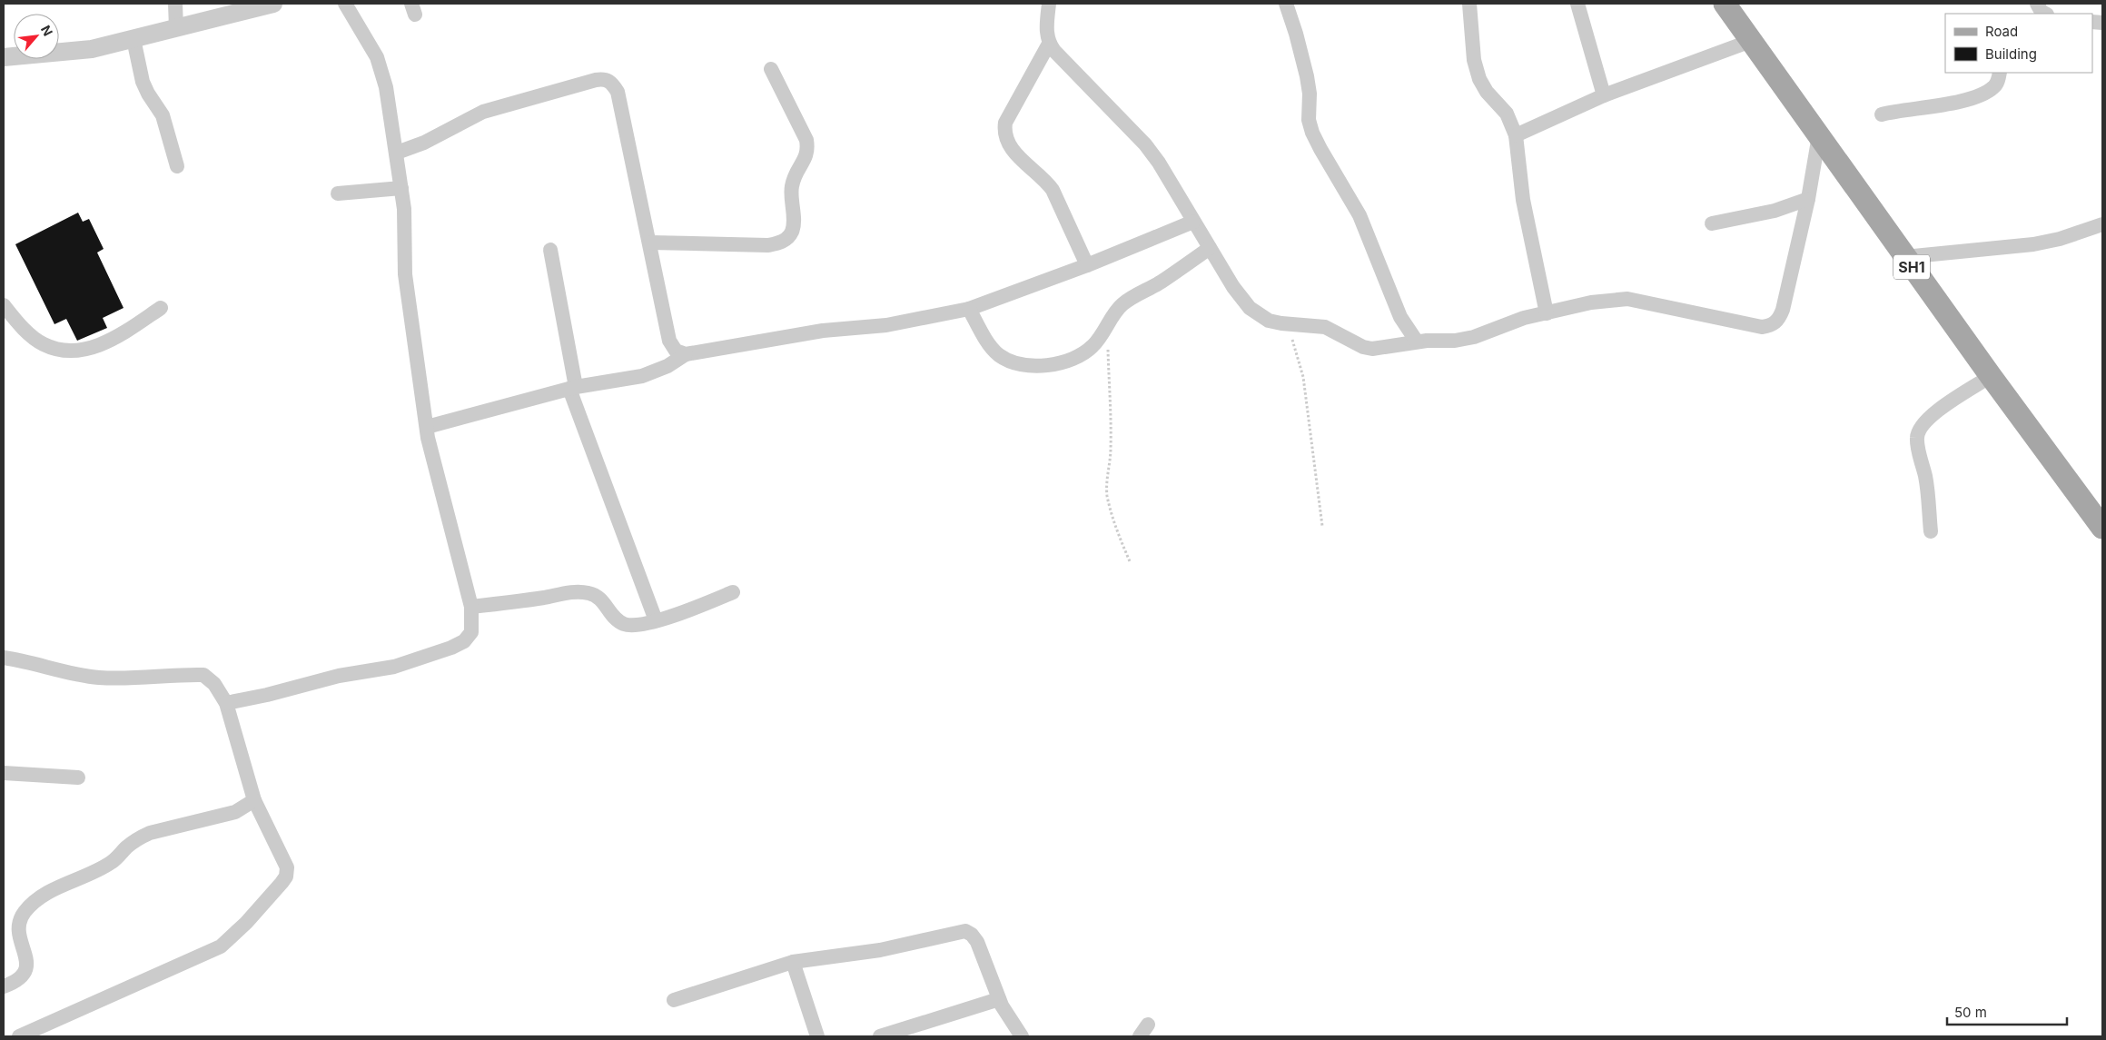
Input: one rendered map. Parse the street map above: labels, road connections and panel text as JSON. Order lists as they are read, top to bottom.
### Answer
{
  "streets": {
    "main road": ["SH1"]
  },
  "legend": ["Road", "Building"],
  "scale_bar": "50 m",
  "north": "top right"
}
